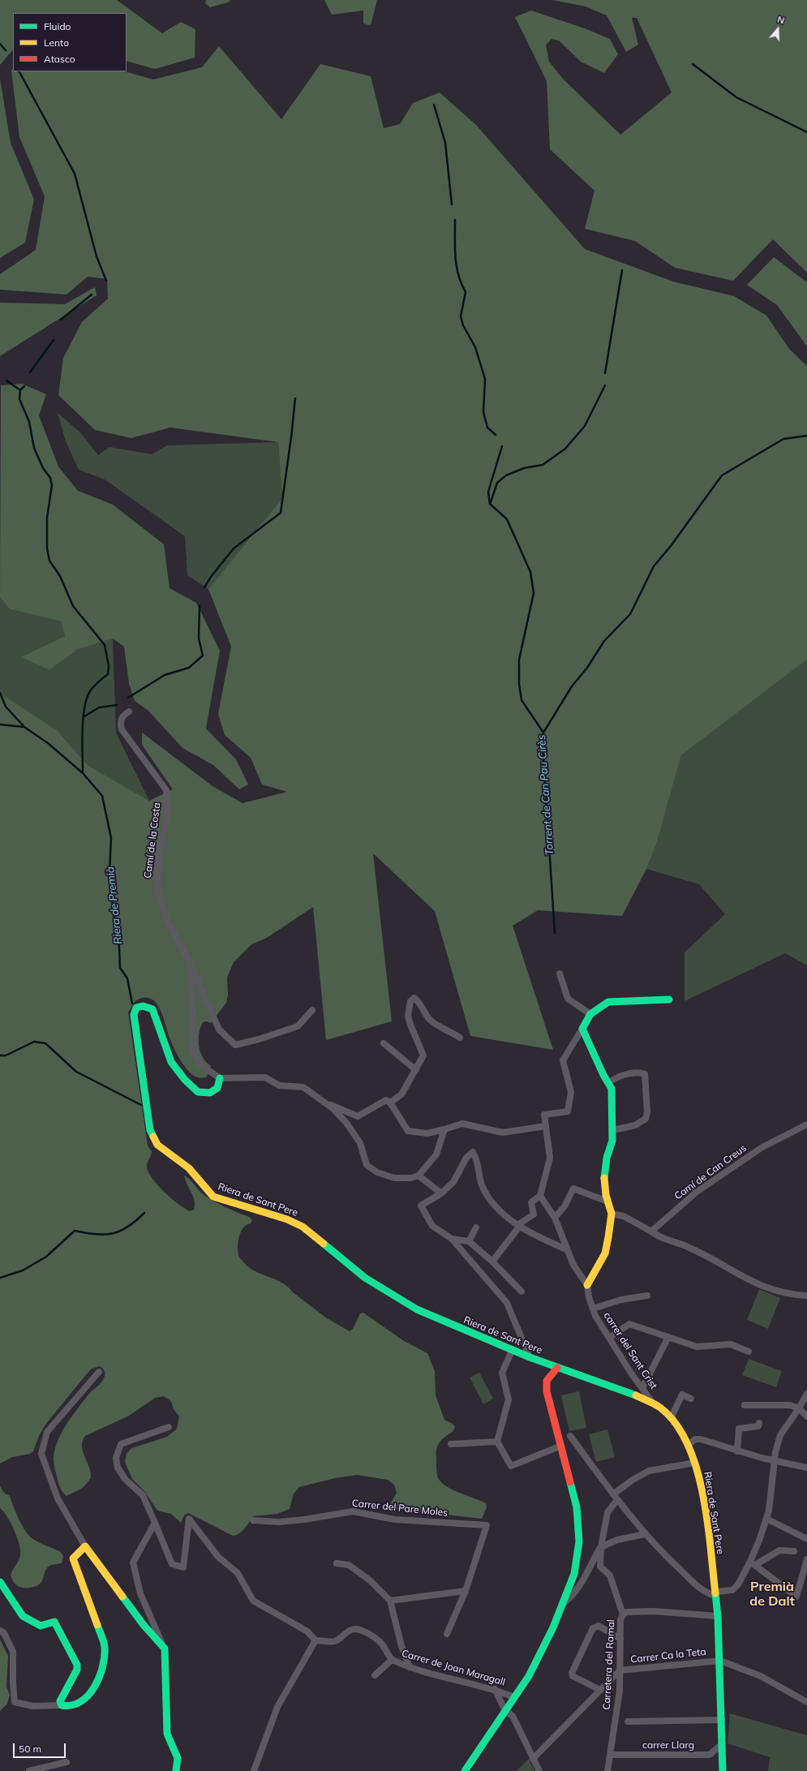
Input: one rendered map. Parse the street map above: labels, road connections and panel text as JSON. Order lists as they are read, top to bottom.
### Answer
{
  "streets": {
    "street": [
      "Camí de la Costa",
      "Camí de Can Creus",
      "Riera de Sant Pere",
      "carrer del Sant Crist",
      "Carrer del Pare Moles",
      "Carrer Ca la Teta",
      "Carretera del Ramal",
      "Carrer de Joan Maragall",
      "carrer Llarg"
    ]
  },
  "crossings": [
    ["Camí de la Costa", "Riera de Sant Pere"],
    ["Riera de Sant Pere", "carrer del Sant Crist"],
    ["Riera de Sant Pere", "Carrer Ca la Teta"],
    ["Riera de Sant Pere", "carrer Llarg"],
    ["Carrer Ca la Teta", "Carretera del Ramal"],
    ["Carretera del Ramal", "carrer Llarg"]
  ],
  "districts": ["Premià de Dalt"],
  "water": ["Torrent de Can Pau Cirès", "Riera de Premià"],
  "legend": ["Fluido", "Lento", "Atasco"],
  "scale_bar": "50 m",
  "north": "top"
}
